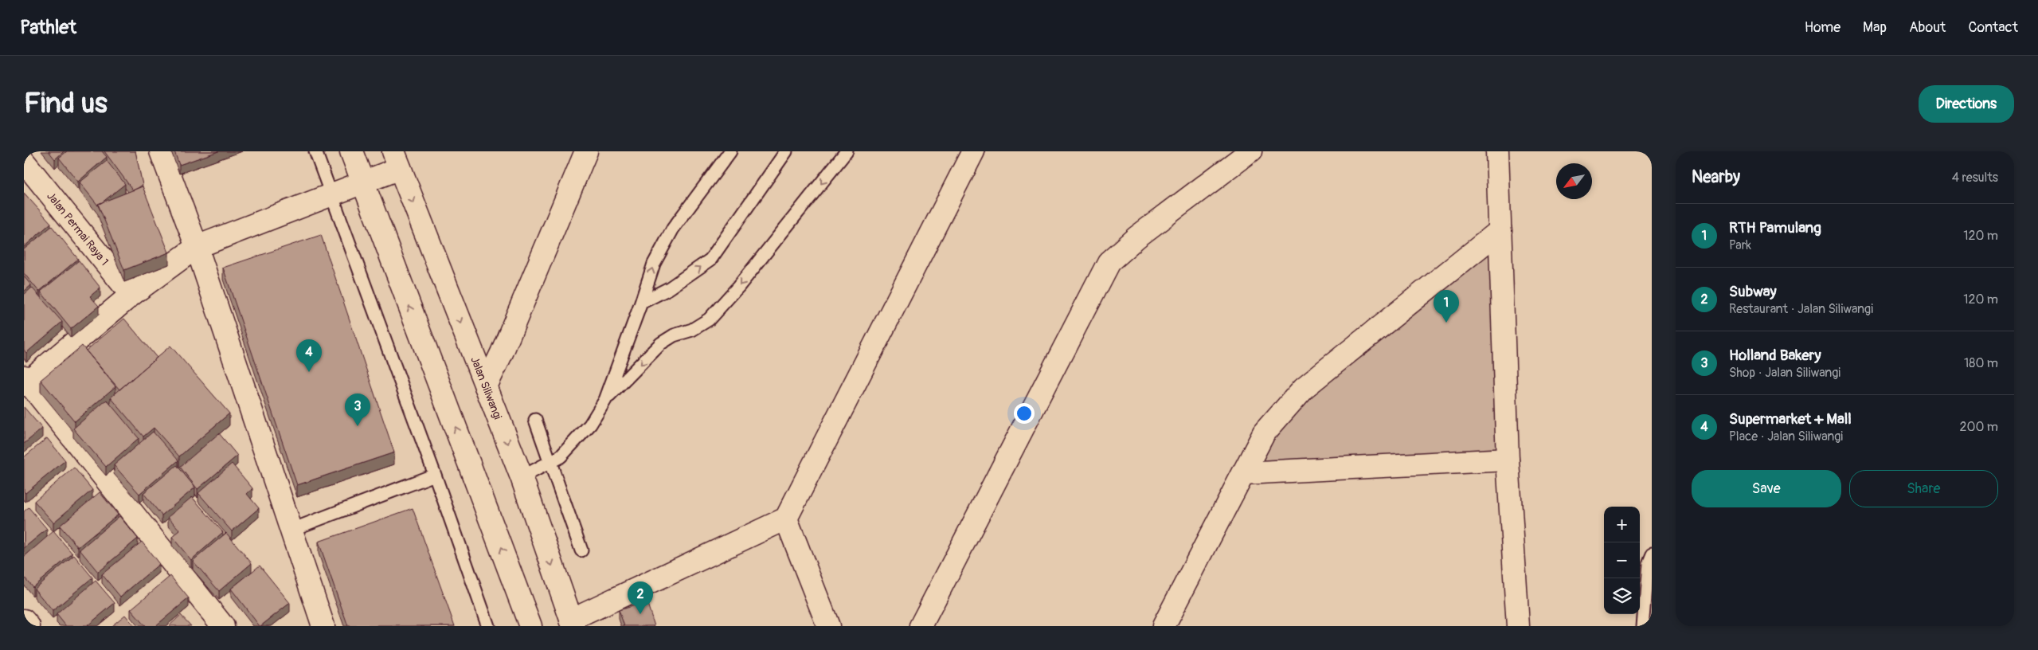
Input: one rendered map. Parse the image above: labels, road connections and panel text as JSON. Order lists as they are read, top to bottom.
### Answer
{
  "streets": {
    "street": ["Jalan Permai Raya 1", "Jalan Siliwangi"]
  },
  "north": "bottom left",
  "page": {
    "header": "Pathlet",
    "nav": [
      "Home",
      "Map",
      "About",
      "Contact"
    ],
    "buttons": [
      "Directions",
      ["Save", "Share"]
    ],
    "title": "Find us",
    "heading": ["Nearby", "4 results"],
    "list": [
      {
        "mark": "1",
        "name": "RTH Pamulang",
        "note": "Park",
        "value": "120 m"
      },
      {
        "mark": "2",
        "name": "Subway",
        "note": "Restaurant · Jalan Siliwangi",
        "value": "120 m"
      },
      {
        "mark": "3",
        "name": "Holland Bakery",
        "note": "Shop · Jalan Siliwangi",
        "value": "180 m"
      },
      {
        "mark": "4",
        "name": "Supermarket + Mall",
        "note": "Place · Jalan Siliwangi",
        "value": "200 m"
      }
    ],
    "pins": [
      "1",
      "4",
      "3",
      "2"
    ],
    "map_buttons": ["+", "−"]
  }
}
